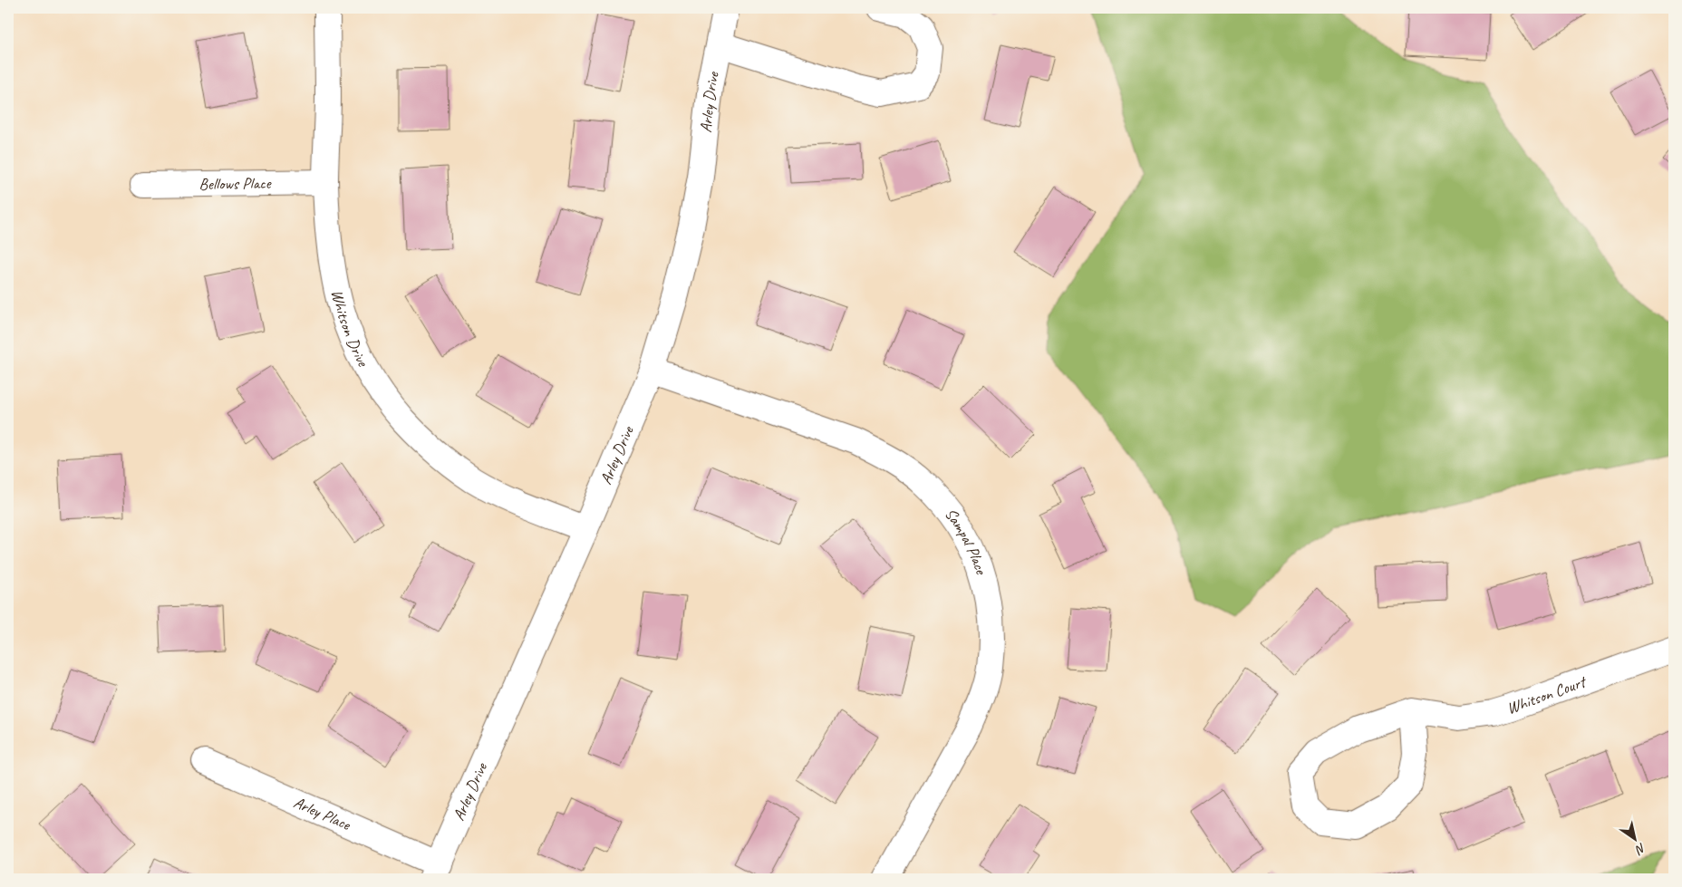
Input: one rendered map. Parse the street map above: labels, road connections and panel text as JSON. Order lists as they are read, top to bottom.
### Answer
{
  "streets": {
    "street": [
      "Arley Drive",
      "Bellows Place",
      "Whitson Drive",
      "Sampal Place",
      "Whitson Court",
      "Arley Place"
    ]
  },
  "crossings": [
    ["Arley Drive", "Whitson Drive"],
    ["Arley Drive", "Sampal Place"],
    ["Arley Drive", "Arley Place"],
    ["Bellows Place", "Whitson Drive"]
  ],
  "north": "bottom right"
}
